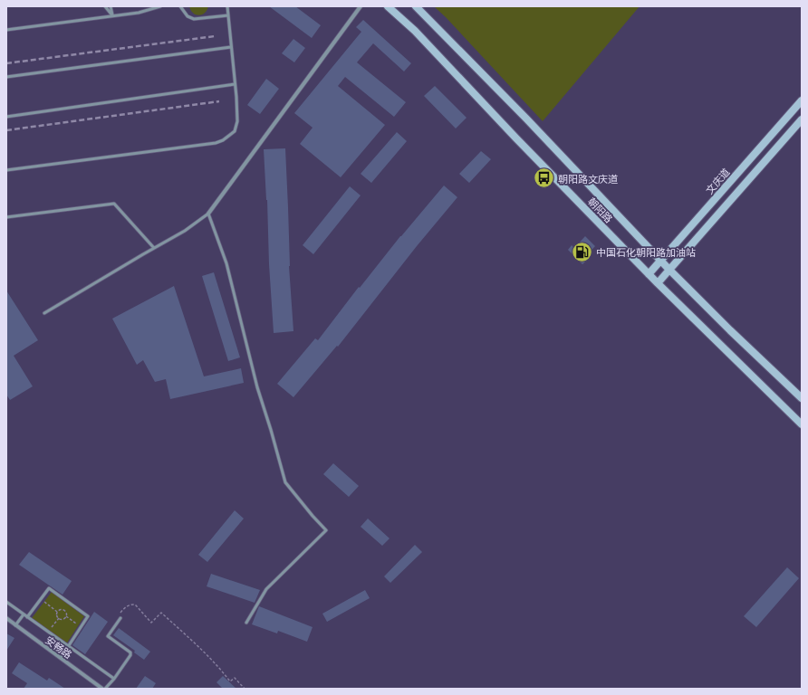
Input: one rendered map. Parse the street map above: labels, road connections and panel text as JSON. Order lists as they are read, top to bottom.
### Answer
{
  "streets": {
    "main road": ["文庆道", "朝阳路"],
    "street": ["安畅路"]
  },
  "crossings": [
    ["文庆道", "朝阳路"]
  ],
  "places": {
    "bus stop": ["朝阳路文庆道"],
    "fuel station": ["中国石化朝阳路加油站"]
  }
}
